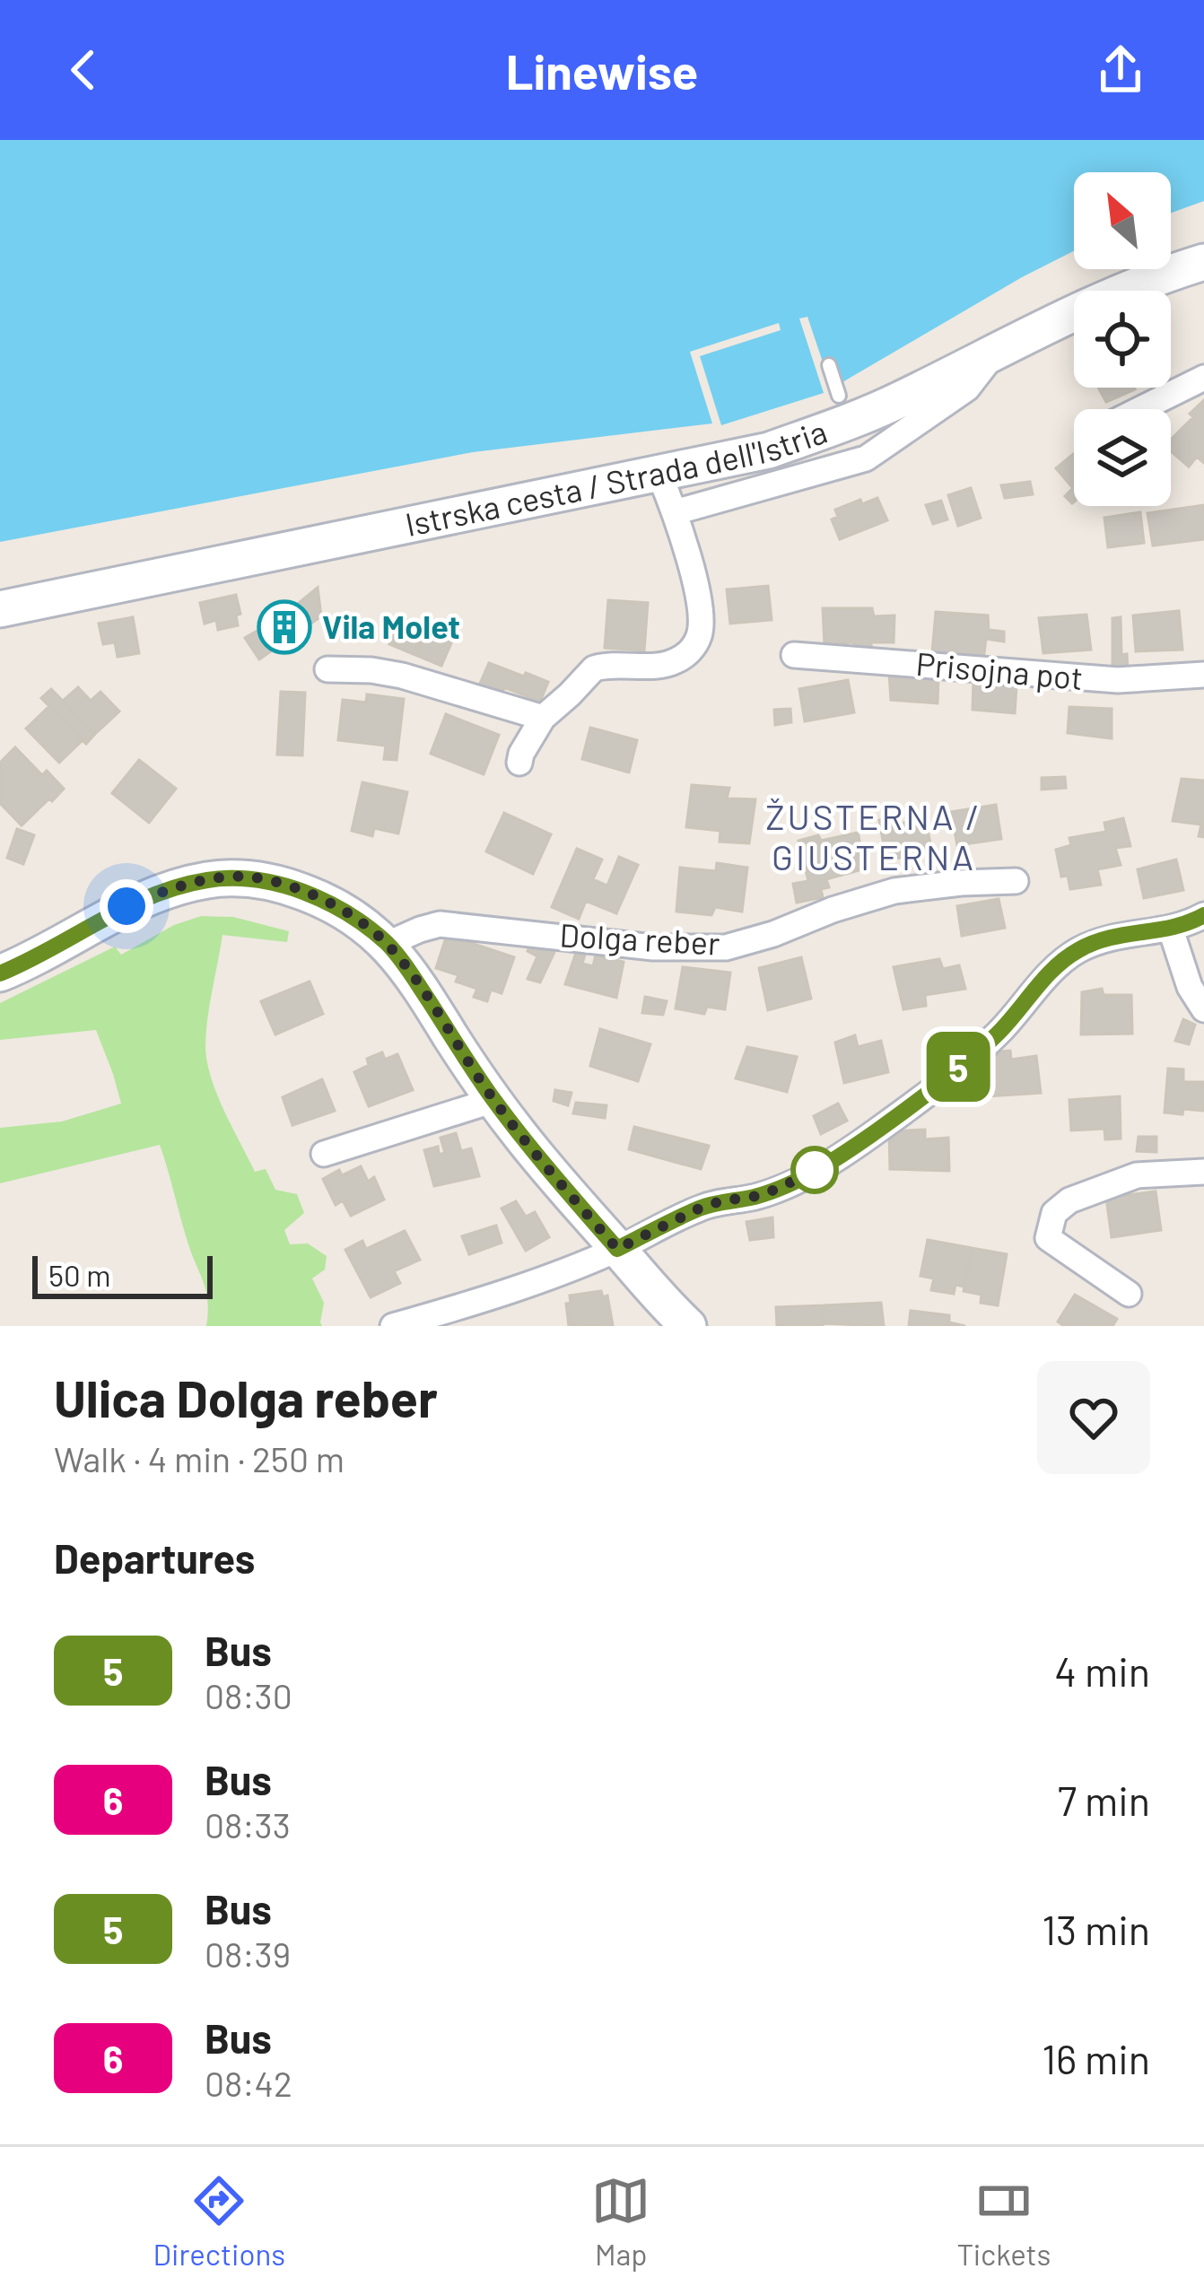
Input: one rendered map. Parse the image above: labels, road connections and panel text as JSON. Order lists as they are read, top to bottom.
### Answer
{
  "streets": {
    "street": ["Istrska cesta / Strada dell'Istria", "Prisojna pot", "Dolga reber"]
  },
  "districts": ["ŽUSTERNA / GIUSTERNA"],
  "places": {
    "building": ["Vila Molet"]
  },
  "lines": ["bus line 5"],
  "scale_bar": "50 m",
  "north": "top left",
  "page": {
    "header": "Linewise",
    "on_map": "5",
    "scale": "50 m",
    "heading": [
      ["Ulica Dolga reber", "Walk · 4 min · 250 m"],
      "Departures"
    ],
    "list": [
      {
        "mark": "5",
        "name": "Bus",
        "note": "08:30",
        "value": "4 min"
      },
      {
        "mark": "6",
        "name": "Bus",
        "note": "08:33",
        "value": "7 min"
      },
      {
        "mark": "5",
        "name": "Bus",
        "note": "08:39",
        "value": "13 min"
      },
      {
        "mark": "6",
        "name": "Bus",
        "note": "08:42",
        "value": "16 min"
      }
    ],
    "tabs": ["Directions", "Map", "Tickets"]
  }
}
